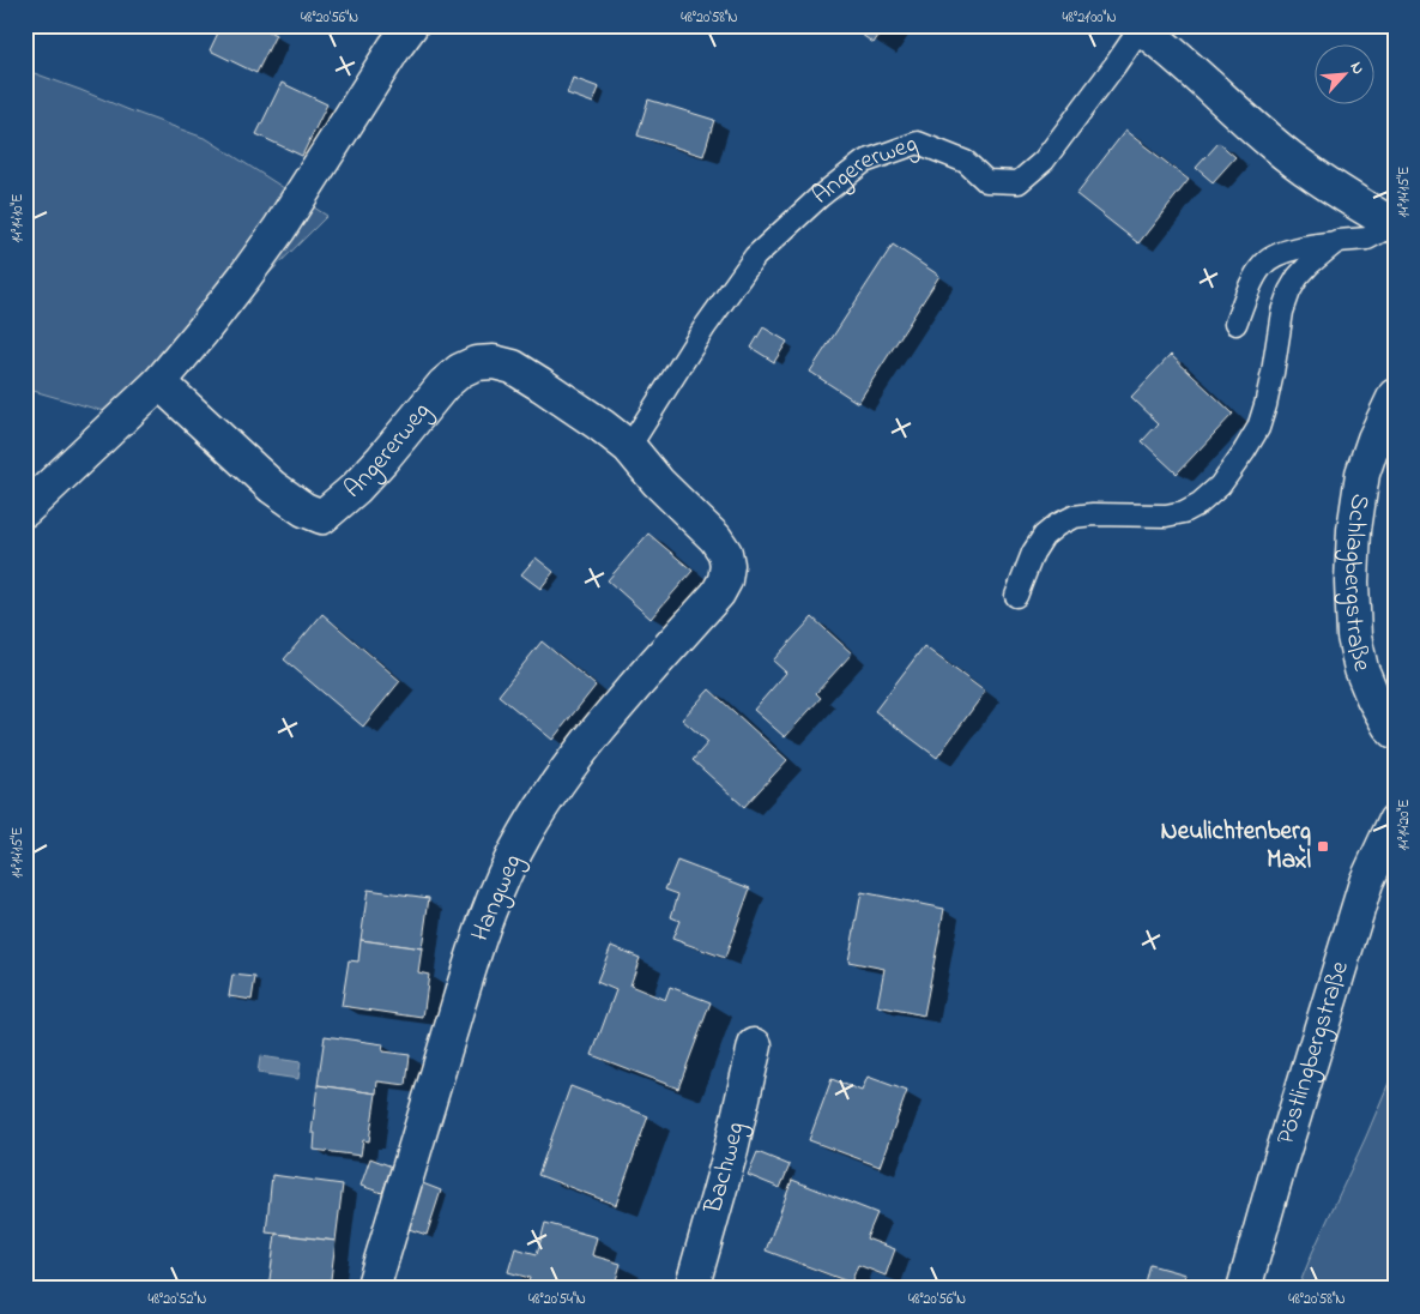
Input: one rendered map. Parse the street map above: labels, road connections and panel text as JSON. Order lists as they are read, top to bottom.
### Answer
{
  "streets": {
    "street": [
      "Angererweg",
      "Schlagbergstraße",
      "Hangweg",
      "Pöstlingbergstraße",
      "Bachweg"
    ]
  },
  "crossings": [
    ["Angererweg", "Hangweg"]
  ],
  "places": {
    "transit": ["Neulichtenberg Maxl"]
  },
  "north": "top right",
  "coordinates": [
    "48°20'56\"N",
    "48°20'58\"N",
    "48°21'00\"N",
    "14°14'15\"E",
    "14°14'10\"E",
    "14°14'20\"E",
    "48°20'52\"N",
    "48°20'54\"N"
  ]
}
